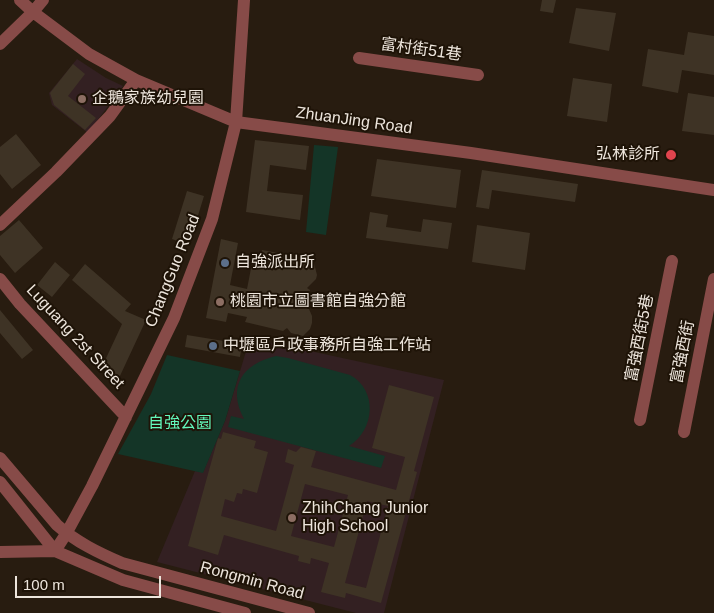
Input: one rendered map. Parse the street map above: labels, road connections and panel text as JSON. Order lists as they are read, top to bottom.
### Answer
{
  "streets": {
    "street": [
      "富村街51巷",
      "ZhuanJing Road",
      "ChangGuo Road",
      "Luguang 2st Street",
      "富強西街5巷",
      "富強西街",
      "Rongmin Road"
    ]
  },
  "crossings": [
    ["ZhuanJing Road", "ChangGuo Road"],
    ["ChangGuo Road", "Luguang 2st Street"],
    ["ChangGuo Road", "Rongmin Road"]
  ],
  "parks": ["自強公園"],
  "places": [
    "企鵝家族幼兒園",
    "弘林診所",
    "自強派出所",
    "桃園市立圖書館自強分館",
    "中壢區戶政事務所自強工作站",
    "ZhihChang Junior High School"
  ],
  "scale_bar": "100 m"
}
